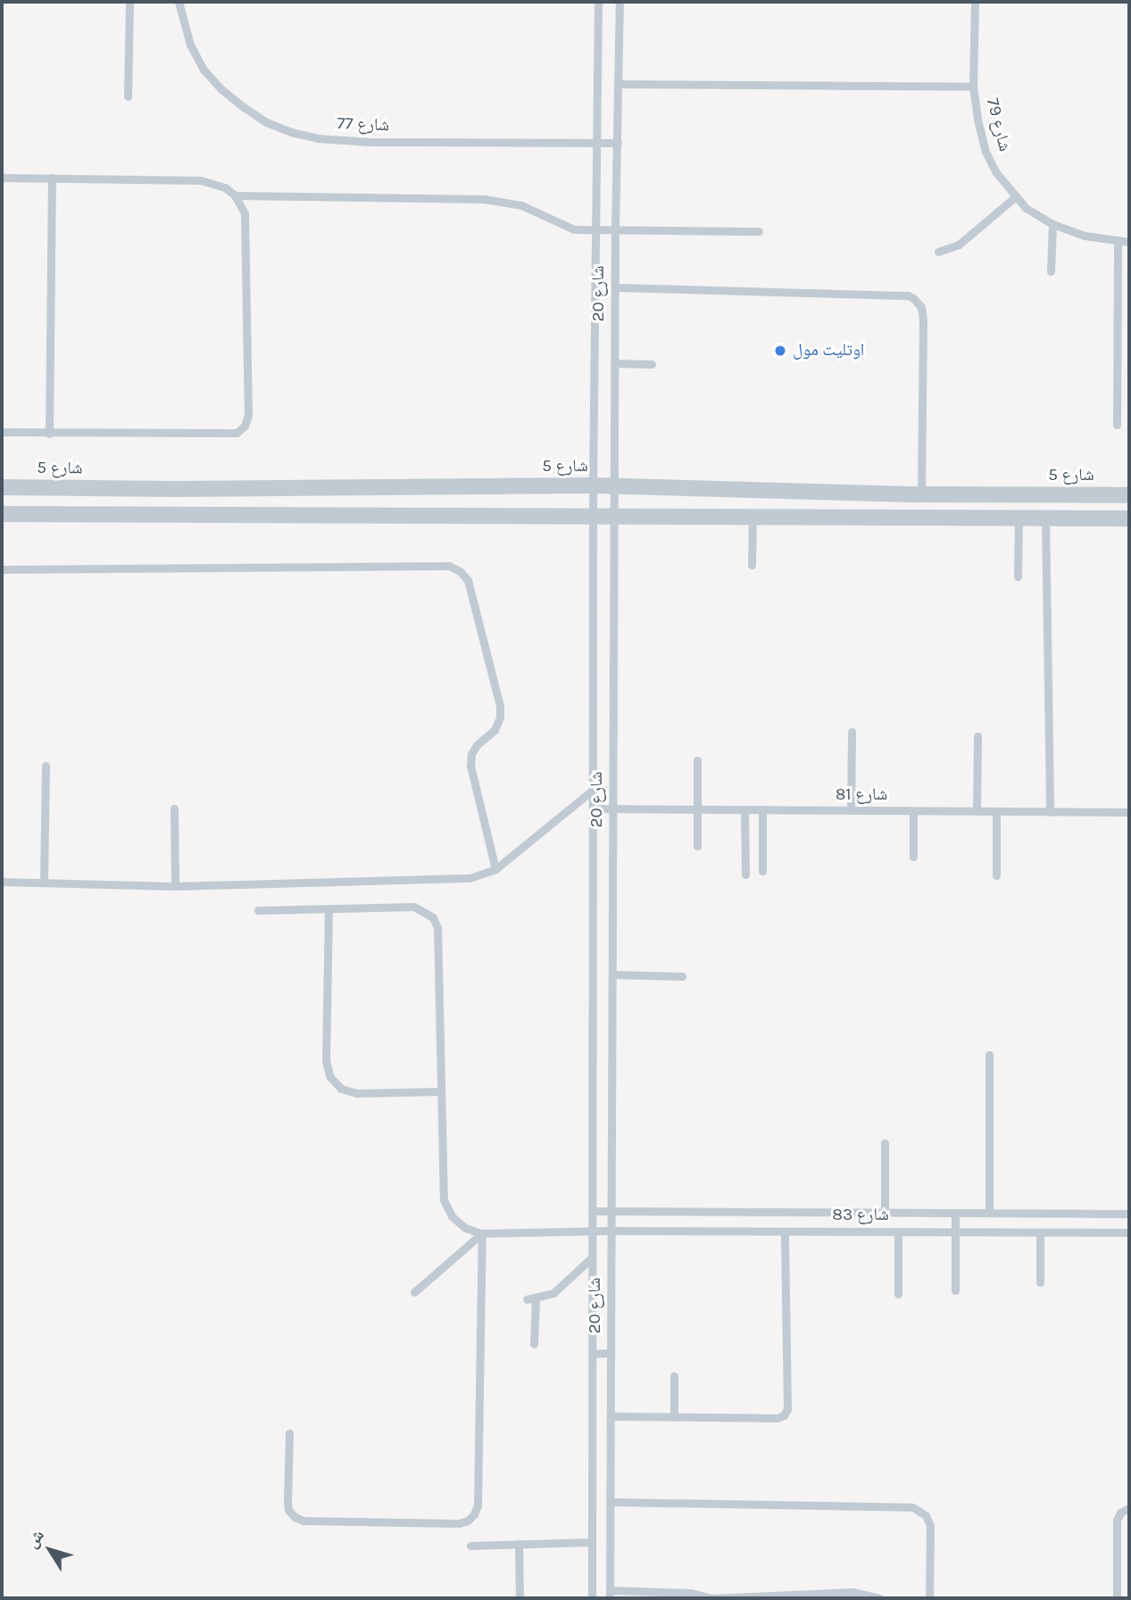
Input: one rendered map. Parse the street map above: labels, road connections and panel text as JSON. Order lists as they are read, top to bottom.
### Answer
{
  "streets": {
    "street": ["شارع 5"],
    "lane": [
      "شارع 77",
      "شارع 79",
      "شارع 20",
      "شارع 81",
      "شارع 83"
    ]
  },
  "crossings": [
    ["شارع 77", "شارع 20"],
    ["شارع 20", "شارع 5"],
    ["شارع 20", "شارع 81"],
    ["شارع 20", "شارع 83"]
  ],
  "places": ["اوتليت مول"],
  "north": "top left"
}
